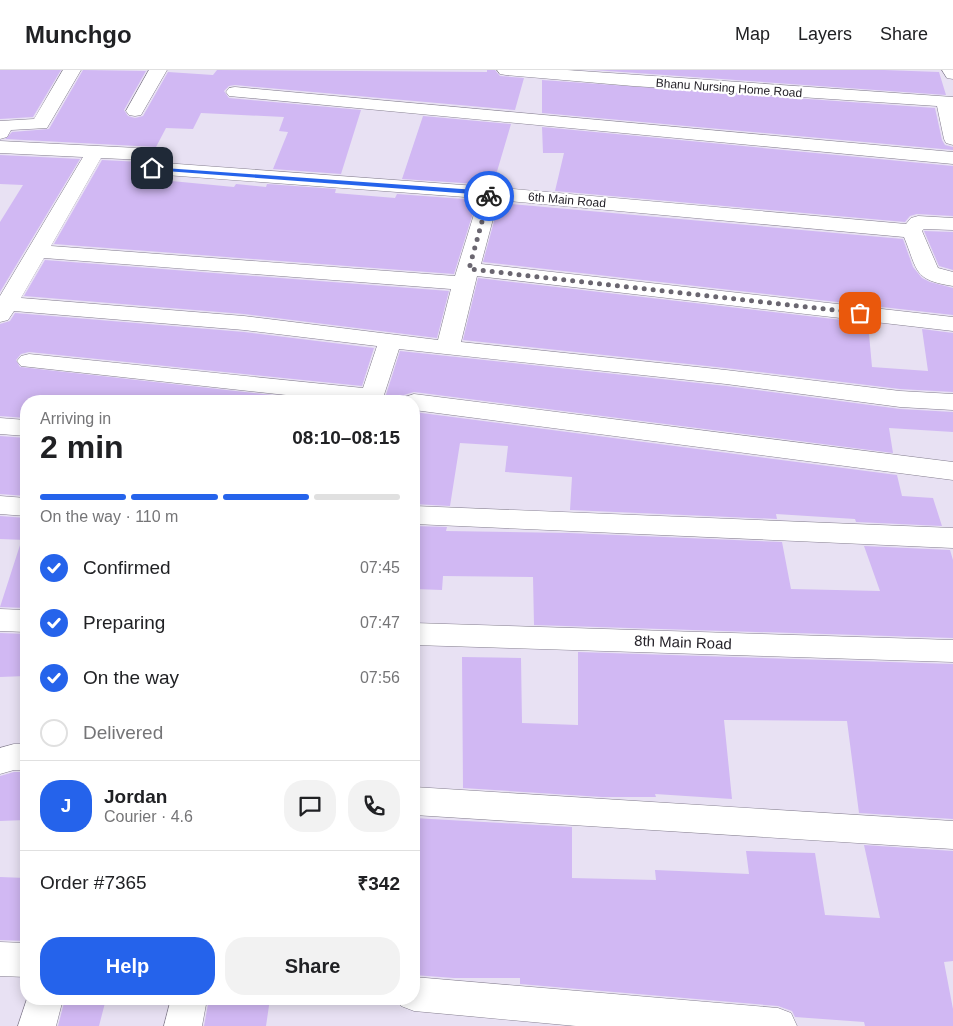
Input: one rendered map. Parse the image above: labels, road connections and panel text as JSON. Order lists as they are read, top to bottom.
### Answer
{
  "streets": {
    "street": ["Bhanu Nursing Home Road", "6th Main Road", "8th Main Road"]
  },
  "page": {
    "header": "Munchgo",
    "nav": ["Map", "Layers", "Share"],
    "heading": ["2 min", "Arriving in", "08:10–08:15"],
    "panel": [
      "Jordan",
      "Courier · 4.6",
      "Order #7365",
      "₹342"
    ],
    "bar": "On the way · 110 m",
    "list": [
      ["Confirmed", "07:45"],
      ["Preparing", "07:47"],
      ["On the way", "07:56"],
      "Delivered"
    ],
    "round": "J",
    "buttons": ["Help", "Share"]
  }
}
